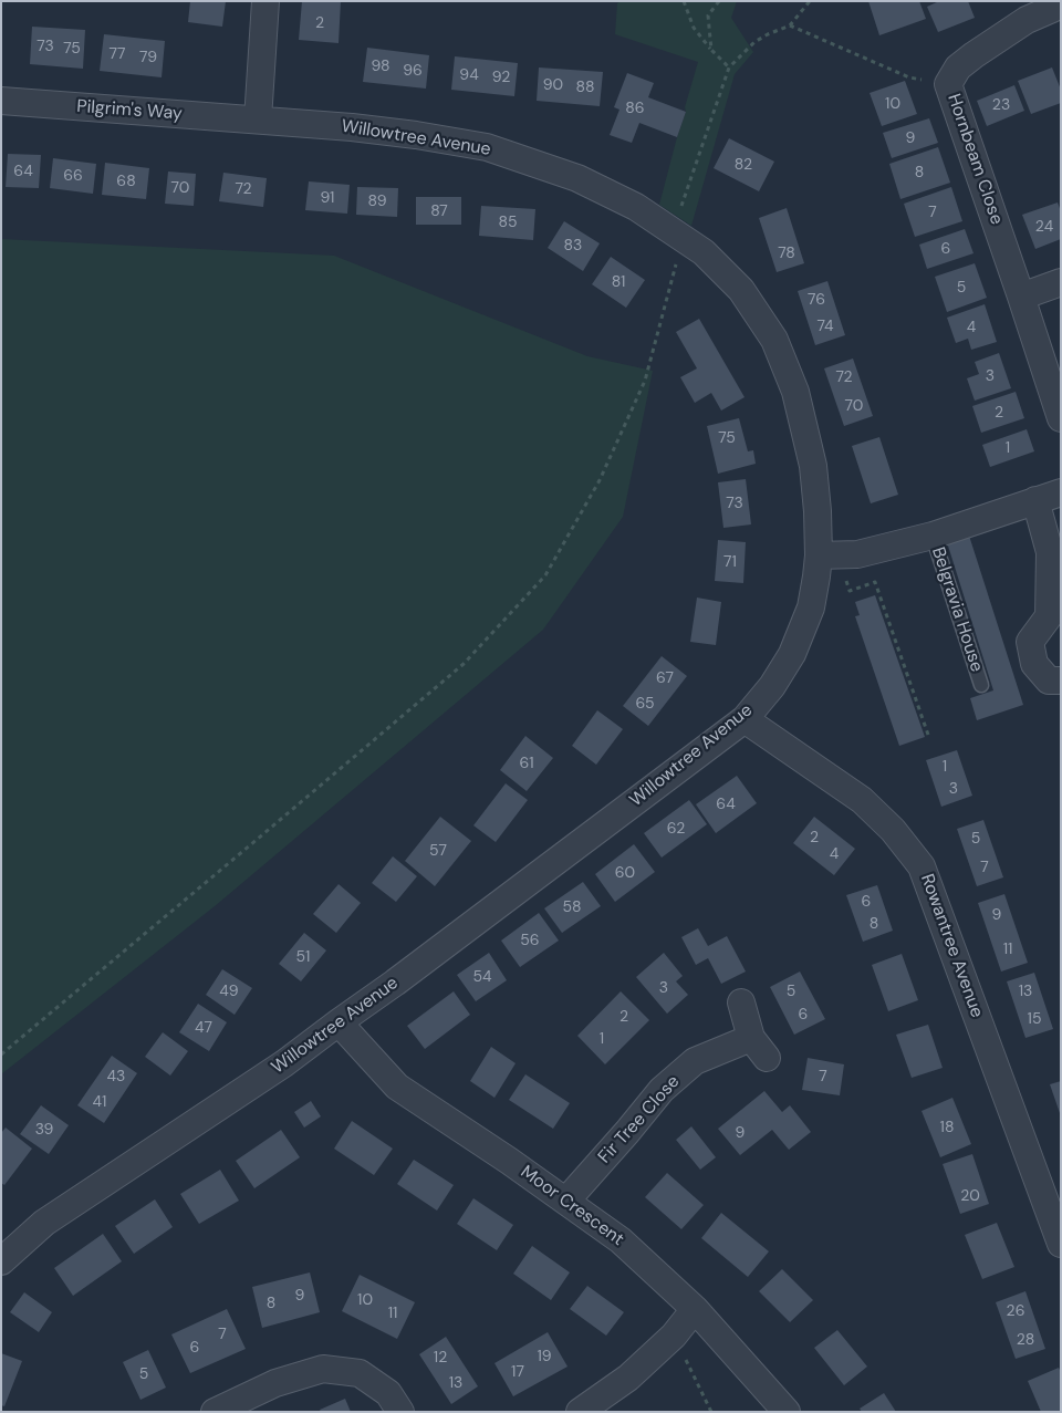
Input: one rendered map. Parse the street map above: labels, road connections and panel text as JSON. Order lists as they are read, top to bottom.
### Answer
{
  "streets": {
    "street": [
      "Pilgrim's Way",
      "Willowtree Avenue",
      "Hornbeam Close",
      "Rowantree Avenue",
      "Fir Tree Close",
      "Moor Crescent"
    ],
    "lane": ["Belgravia House"]
  },
  "crossings": [
    ["Pilgrim's Way", "Willowtree Avenue"],
    ["Willowtree Avenue", "Rowantree Avenue"],
    ["Willowtree Avenue", "Moor Crescent"],
    ["Fir Tree Close", "Moor Crescent"]
  ],
  "house_numbers": [
    "2",
    "73",
    "75",
    "77",
    "79",
    "98",
    "96",
    "94",
    "92",
    "90",
    "88",
    "10",
    "23",
    "86",
    "9",
    "82",
    "64",
    "8",
    "66",
    "68",
    "70",
    "72",
    "91",
    "89",
    "87",
    "7",
    "85",
    "24",
    "83",
    "6",
    "78",
    "81",
    "5",
    "76",
    "74",
    "4",
    "3",
    "72",
    "70",
    "2",
    "75",
    "1",
    "73",
    "71",
    "67",
    "65",
    "61",
    "1",
    "3",
    "64",
    "62",
    "2",
    "5",
    "57",
    "4",
    "7",
    "60",
    "6",
    "58",
    "9",
    "8",
    "56",
    "11",
    "51",
    "54",
    "3",
    "49",
    "5",
    "13",
    "6",
    "2",
    "15",
    "47",
    "1",
    "43",
    "7",
    "41",
    "18",
    "39",
    "9",
    "20",
    "9",
    "10",
    "8",
    "26",
    "11",
    "7",
    "28",
    "6",
    "19",
    "12",
    "17",
    "5",
    "13"
  ]
}
